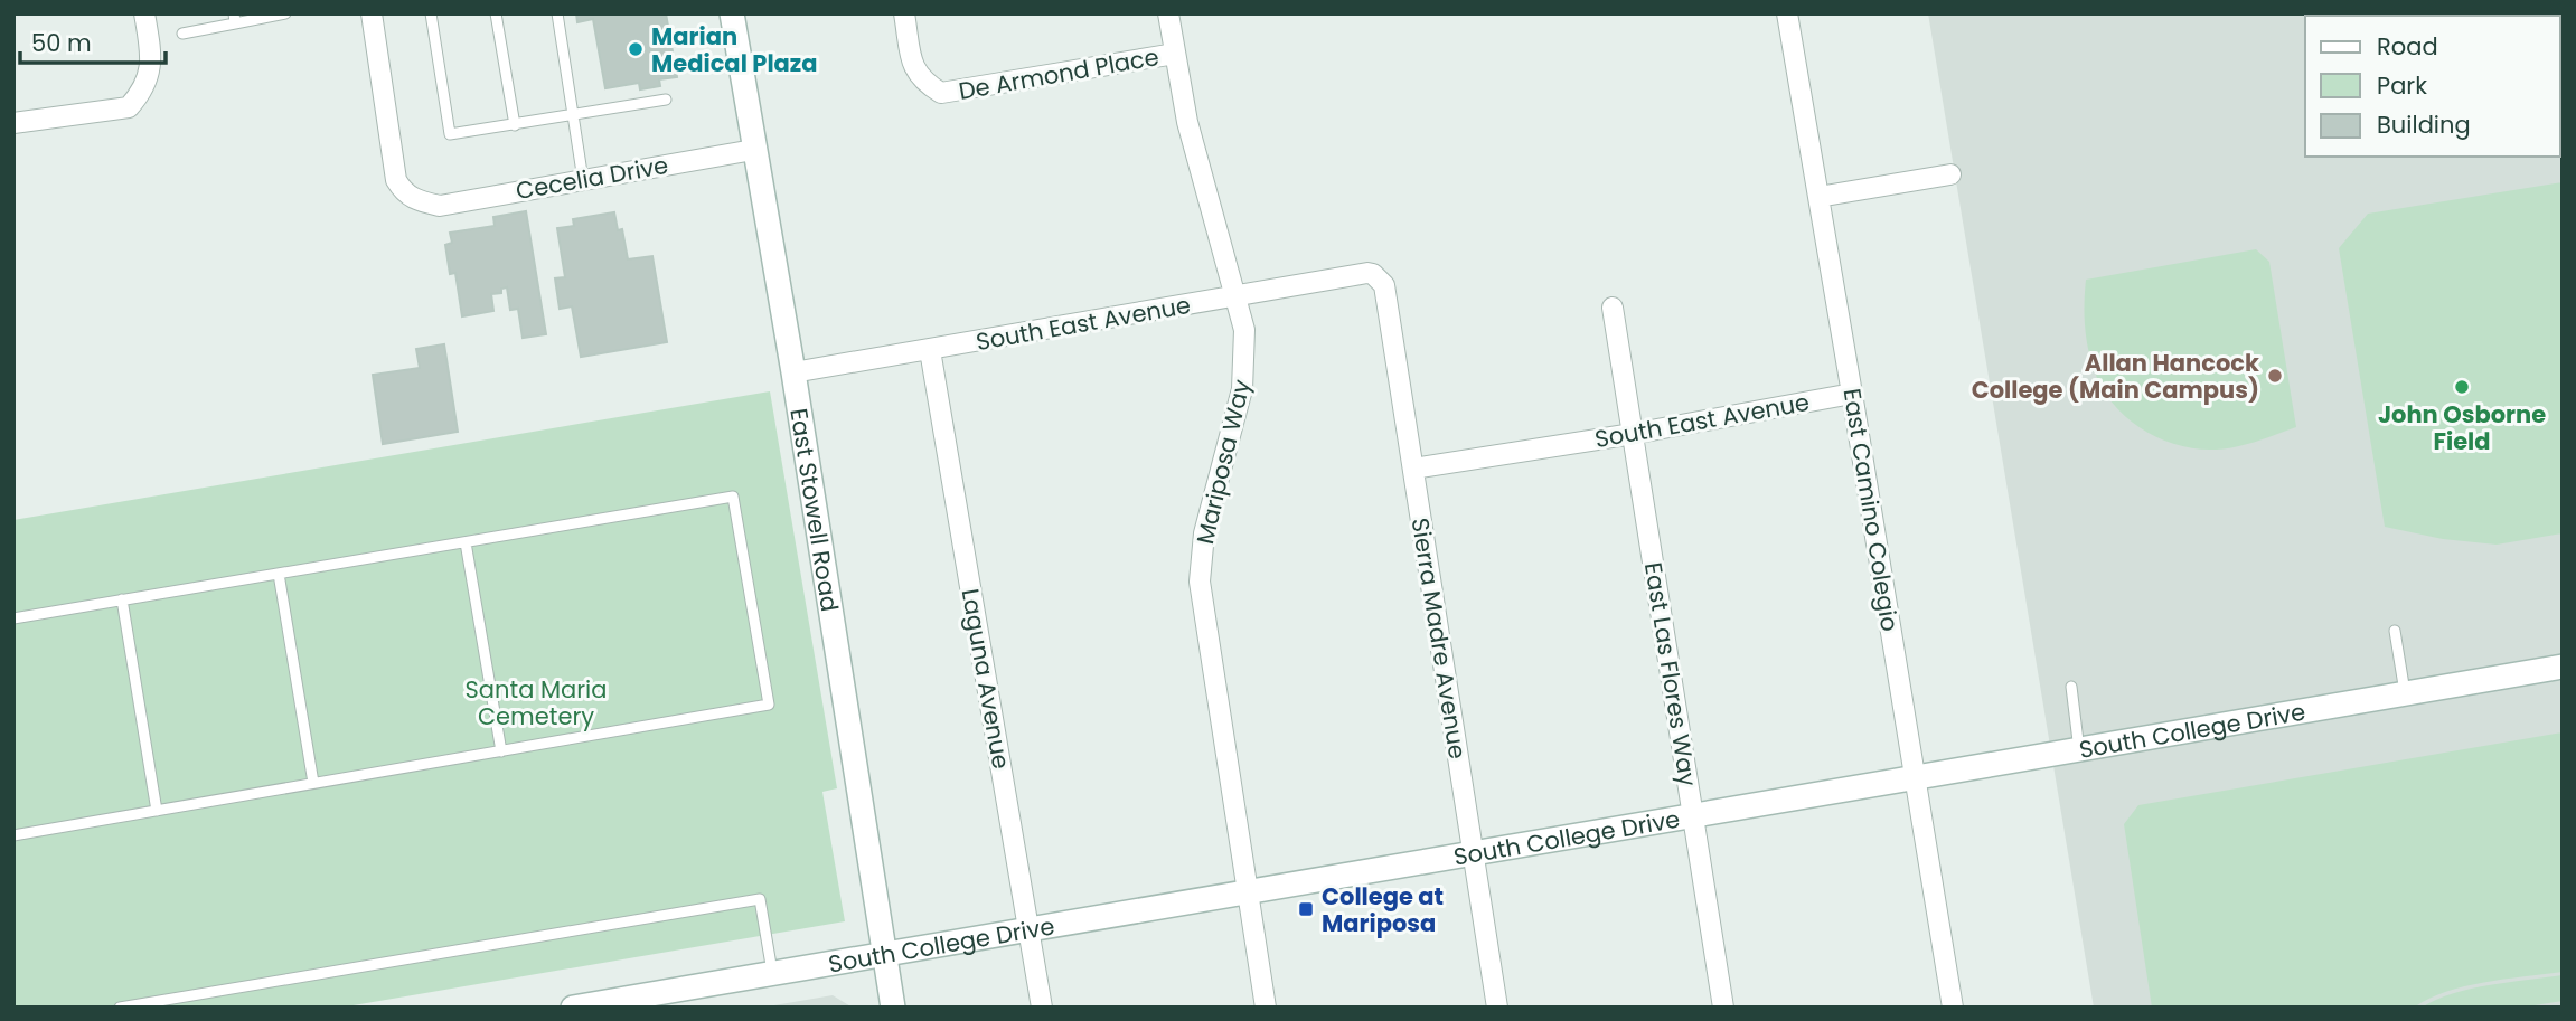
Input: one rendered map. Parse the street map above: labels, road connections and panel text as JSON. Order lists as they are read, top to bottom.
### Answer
{
  "streets": {
    "street": [
      "De Armond Place",
      "Cecelia Drive",
      "South East Avenue",
      "Mariposa Way",
      "East Stowell Road",
      "East Camino Colegio",
      "Sierra Madre Avenue",
      "East Las Flores Way",
      "Laguna Avenue",
      "South College Drive"
    ]
  },
  "crossings": [
    ["De Armond Place", "Mariposa Way"],
    ["Cecelia Drive", "East Stowell Road"],
    ["South East Avenue", "Mariposa Way"],
    ["South East Avenue", "East Stowell Road"],
    ["South East Avenue", "East Camino Colegio"],
    ["South East Avenue", "Sierra Madre Avenue"],
    ["South East Avenue", "East Las Flores Way"],
    ["South East Avenue", "Laguna Avenue"],
    ["Mariposa Way", "South College Drive"],
    ["East Stowell Road", "South College Drive"],
    ["East Camino Colegio", "South College Drive"],
    ["Sierra Madre Avenue", "South College Drive"],
    ["East Las Flores Way", "South College Drive"],
    ["Laguna Avenue", "South College Drive"]
  ],
  "parks": ["Santa Maria Cemetery"],
  "places": {
    "other": ["Marian Medical Plaza", "Allan Hancock College (Main Campus)", "John Osborne Field"],
    "transit": ["College at Mariposa"]
  },
  "legend": ["Road", "Park", "Building"],
  "scale_bar": "50 m"
}
